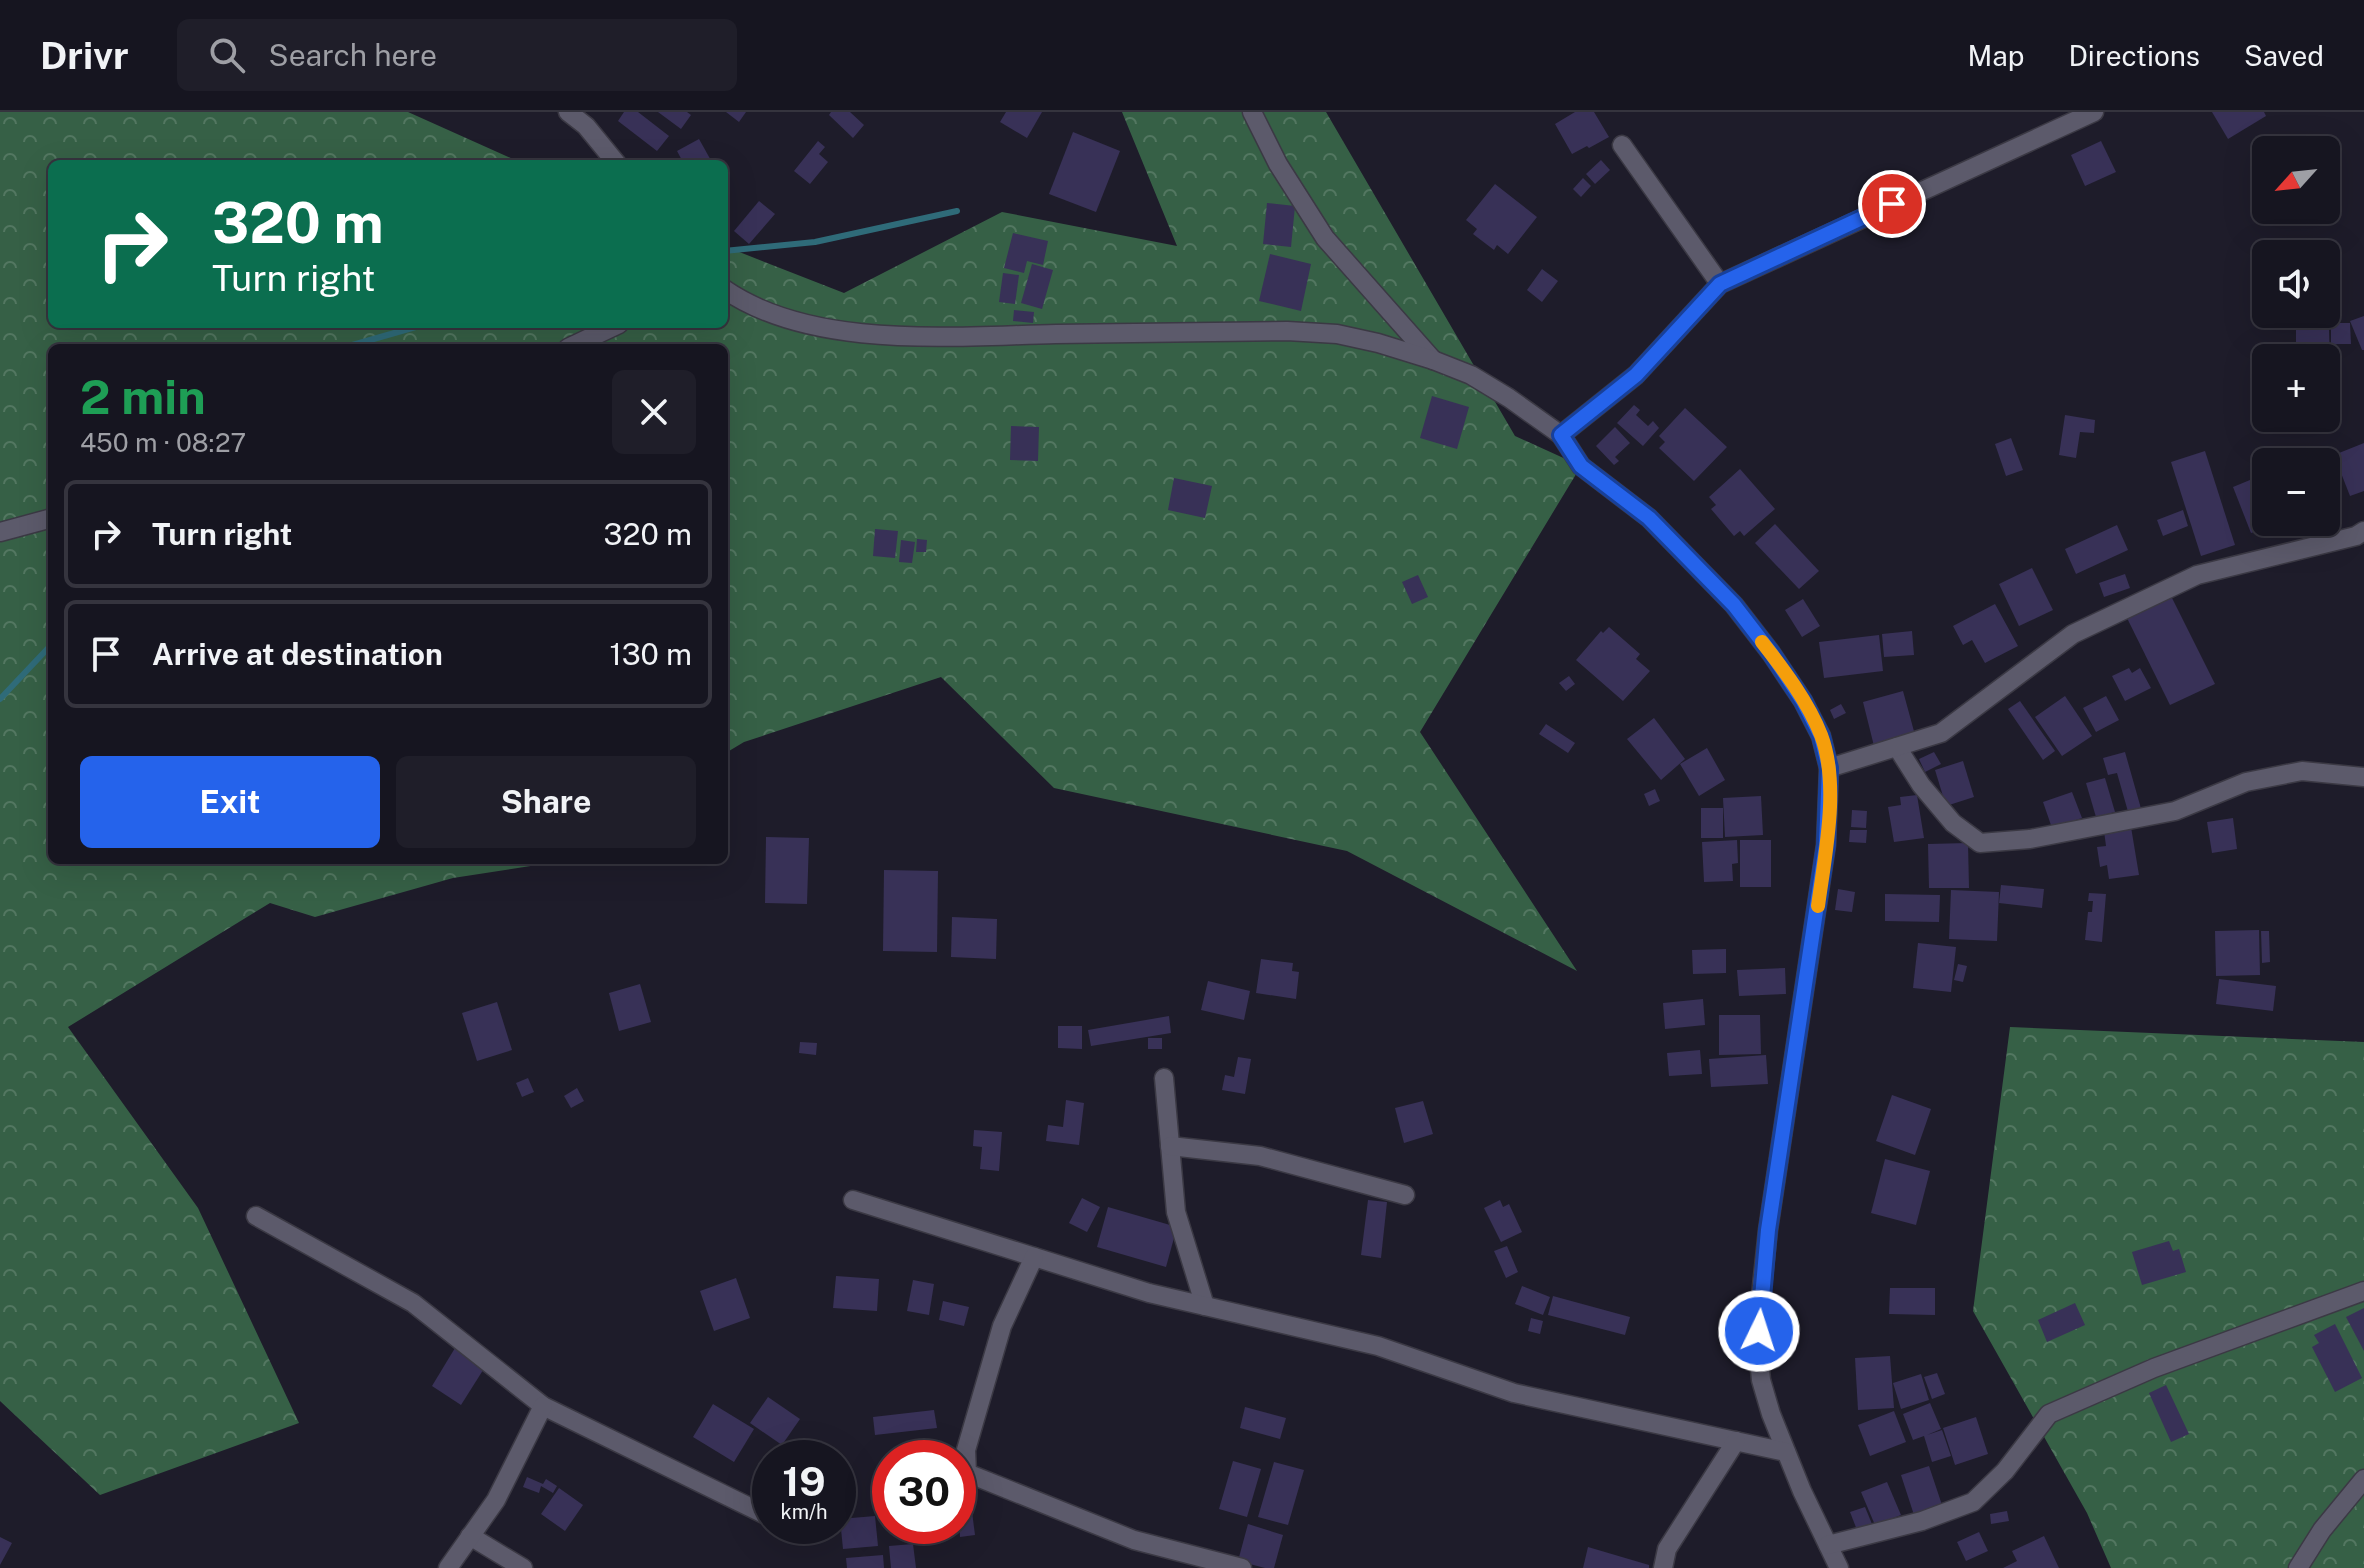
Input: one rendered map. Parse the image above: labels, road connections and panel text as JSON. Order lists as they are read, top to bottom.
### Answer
{
  "north": "bottom left",
  "page": {
    "header": "Drivr",
    "search": "Search here",
    "nav": ["Map", "Directions", "Saved"],
    "map_buttons": ["+", "−"],
    "turn": ["320 m", "Turn right"],
    "heading": ["2 min", "450 m · 08:27"],
    "list": [
      {
        "name": "Turn right",
        "value": "320 m"
      },
      {
        "name": "Arrive at destination",
        "value": "130 m"
      }
    ],
    "buttons": ["Exit", "Share"],
    "speed": "19 km/h",
    "limit": "30"
  }
}
